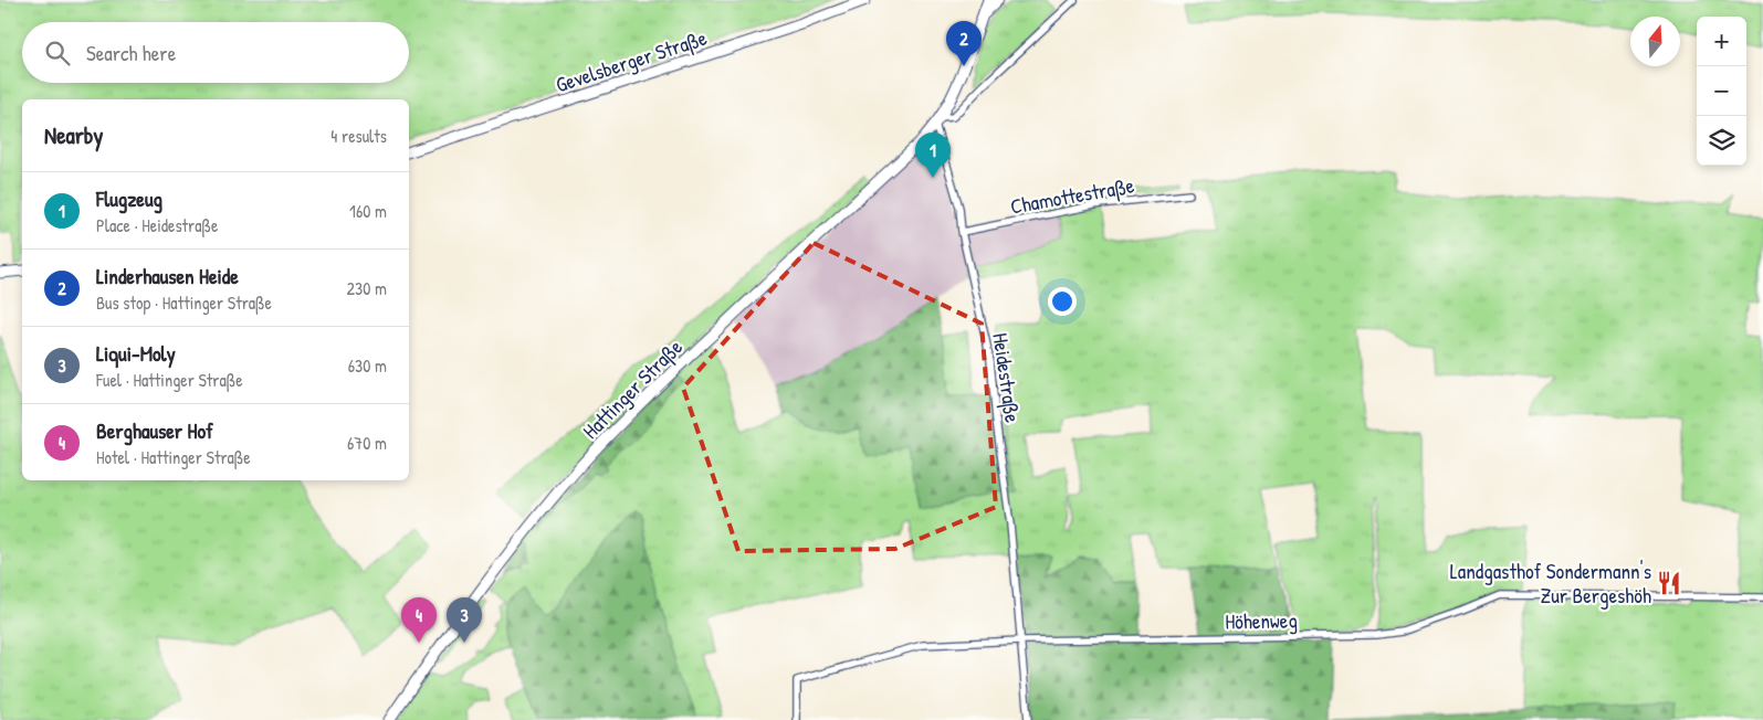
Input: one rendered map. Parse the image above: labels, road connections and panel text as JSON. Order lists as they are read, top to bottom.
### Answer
{
  "streets": {
    "main road": ["Gevelsberger Straße", "Hattinger Straße"],
    "street": ["Chamottestraße", "Heidestraße", "Höhenweg"]
  },
  "crossings": [
    ["Chamottestraße", "Heidestraße"],
    ["Heidestraße", "Hattinger Straße"],
    ["Heidestraße", "Höhenweg"]
  ],
  "places": {
    "restaurant": ["Landgasthof Sondermann's Zur Bergeshöh"]
  },
  "north": "top",
  "page": {
    "map_buttons": ["+", "−"],
    "pins": [
      "2",
      "1",
      "3",
      "4"
    ],
    "search": "Search here",
    "heading": ["Nearby", "4 results"],
    "list": [
      {
        "mark": "1",
        "name": "Flugzeug",
        "note": "Place · Heidestraße",
        "value": "160 m"
      },
      {
        "mark": "2",
        "name": "Linderhausen Heide",
        "note": "Bus stop · Hattinger Straße",
        "value": "230 m"
      },
      {
        "mark": "3",
        "name": "Liqui-Moly",
        "note": "Fuel · Hattinger Straße",
        "value": "630 m"
      },
      {
        "mark": "4",
        "name": "Berghauser Hof",
        "note": "Hotel · Hattinger Straße",
        "value": "670 m"
      }
    ]
  }
}
